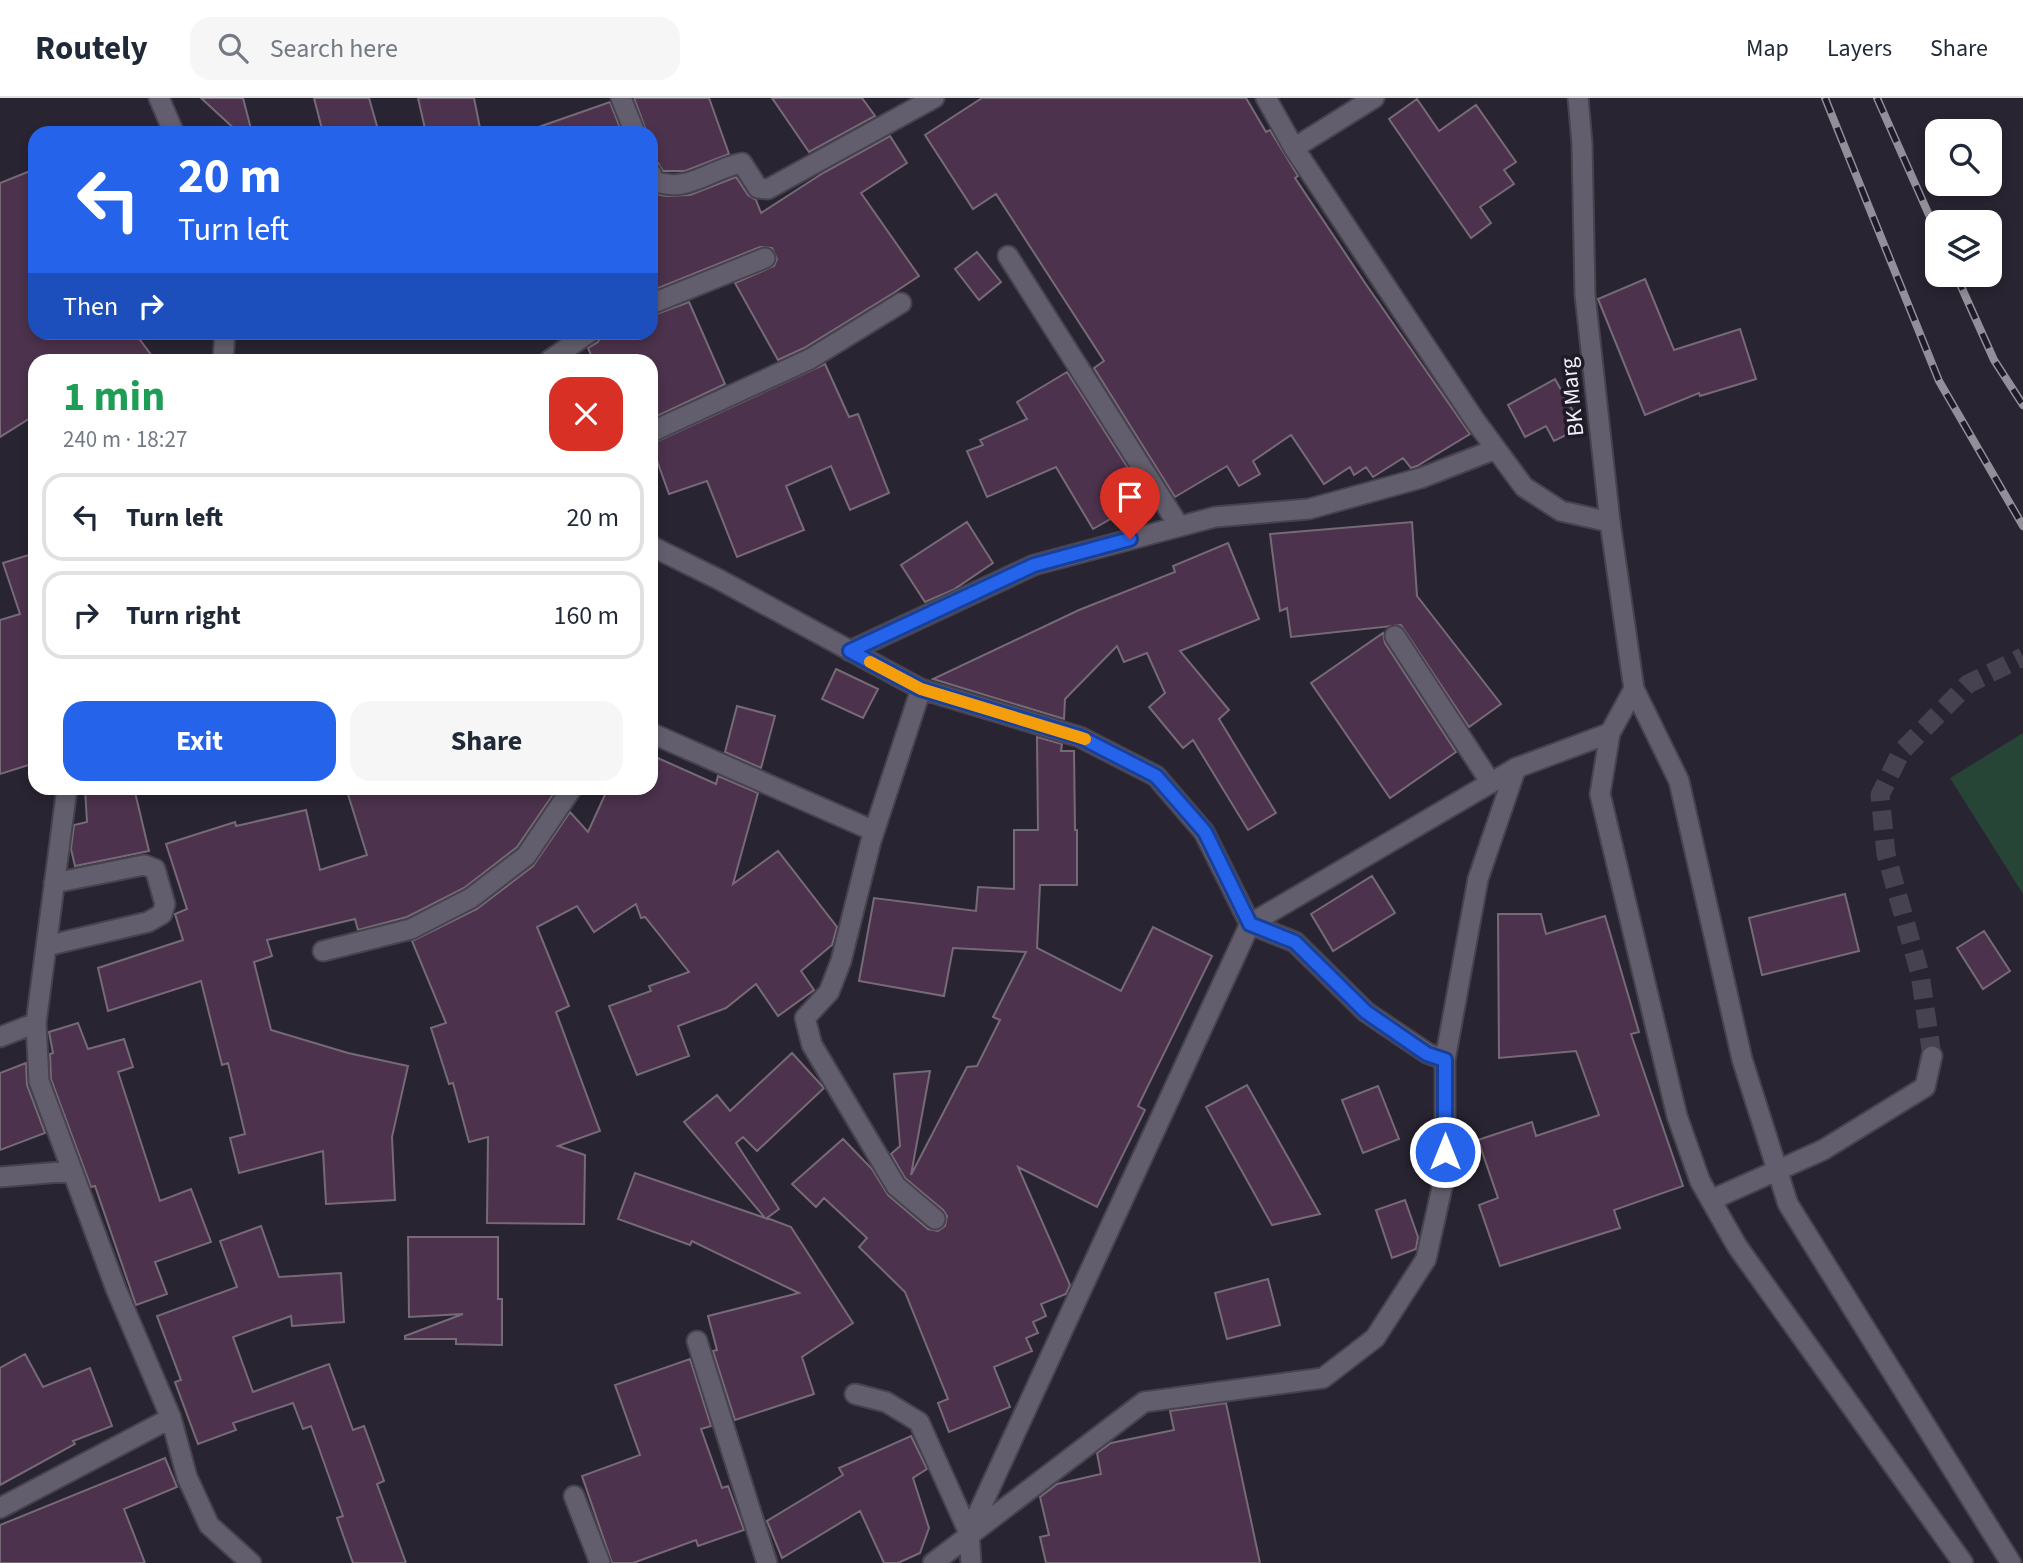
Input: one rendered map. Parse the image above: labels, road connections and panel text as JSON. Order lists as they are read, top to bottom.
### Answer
{
  "streets": {
    "street": ["BK Marg"]
  },
  "page": {
    "header": "Routely",
    "search": "Search here",
    "nav": ["Map", "Layers", "Share"],
    "turn": ["20 m", "Turn left"],
    "then": "Then",
    "heading": ["1 min", "240 m · 18:27"],
    "list": [
      {
        "name": "Turn left",
        "value": "20 m"
      },
      {
        "name": "Turn right",
        "value": "160 m"
      }
    ],
    "buttons": ["Exit", "Share"]
  }
}
